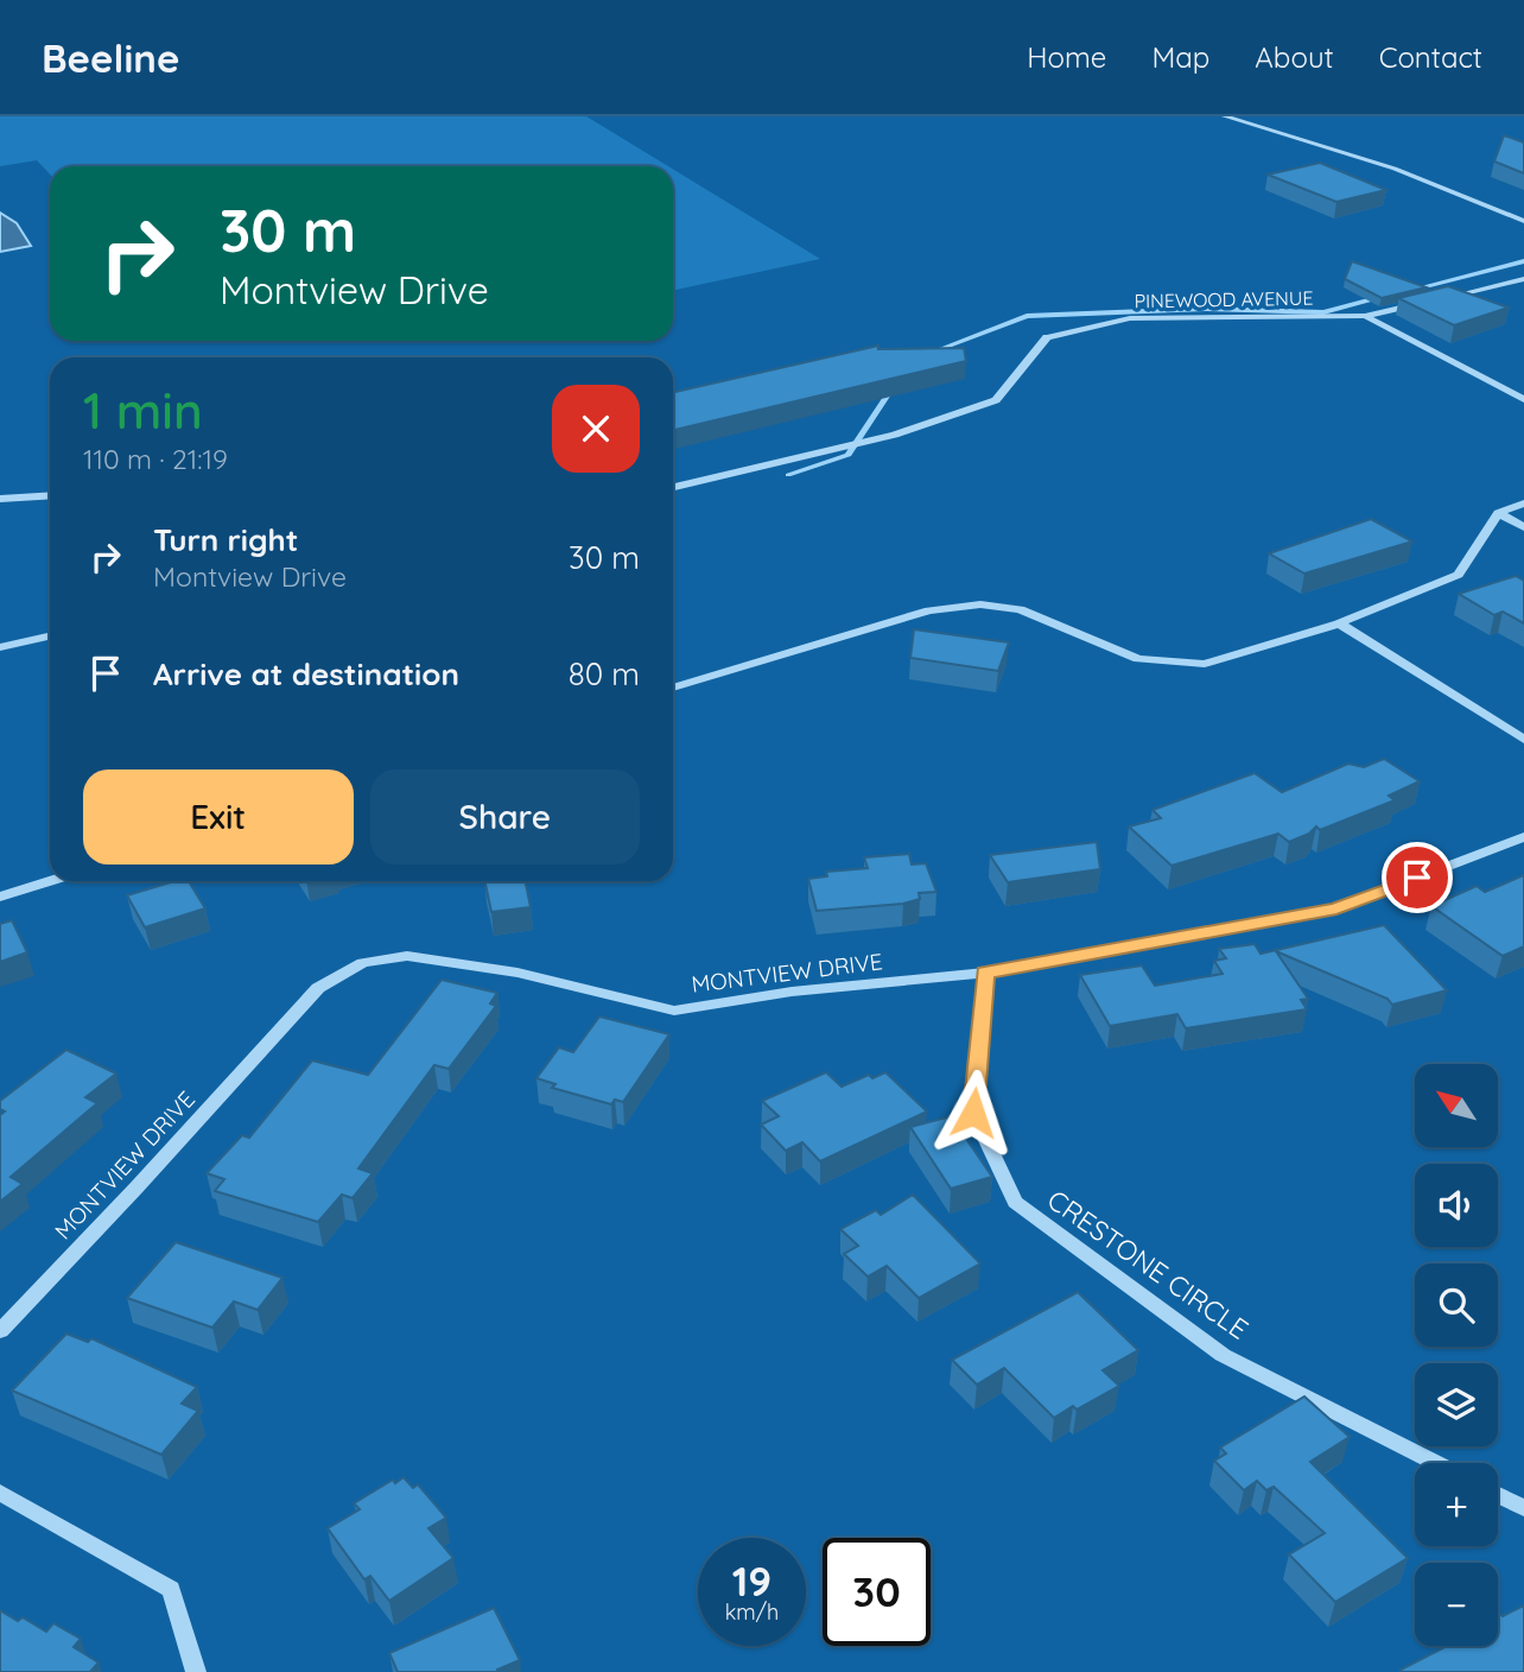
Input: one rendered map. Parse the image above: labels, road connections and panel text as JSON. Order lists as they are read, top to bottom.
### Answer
{
  "streets": {
    "street": ["PINEWOOD AVENUE", "MONTVIEW DRIVE", "CRESTONE CIRCLE"]
  },
  "crossings": [
    ["MONTVIEW DRIVE", "CRESTONE CIRCLE"]
  ],
  "north": "top left",
  "page": {
    "header": "Beeline",
    "nav": [
      "Home",
      "Map",
      "About",
      "Contact"
    ],
    "turn": ["30 m", "Montview Drive"],
    "heading": ["1 min", "110 m · 21:19"],
    "list": [
      {
        "name": "Turn right",
        "note": "Montview Drive",
        "value": "30 m"
      },
      {
        "name": "Arrive at destination",
        "value": "80 m"
      }
    ],
    "buttons": ["Exit", "Share"],
    "map_buttons": ["+", "−"],
    "speed": "19 km/h",
    "limit": "30"
  }
}
